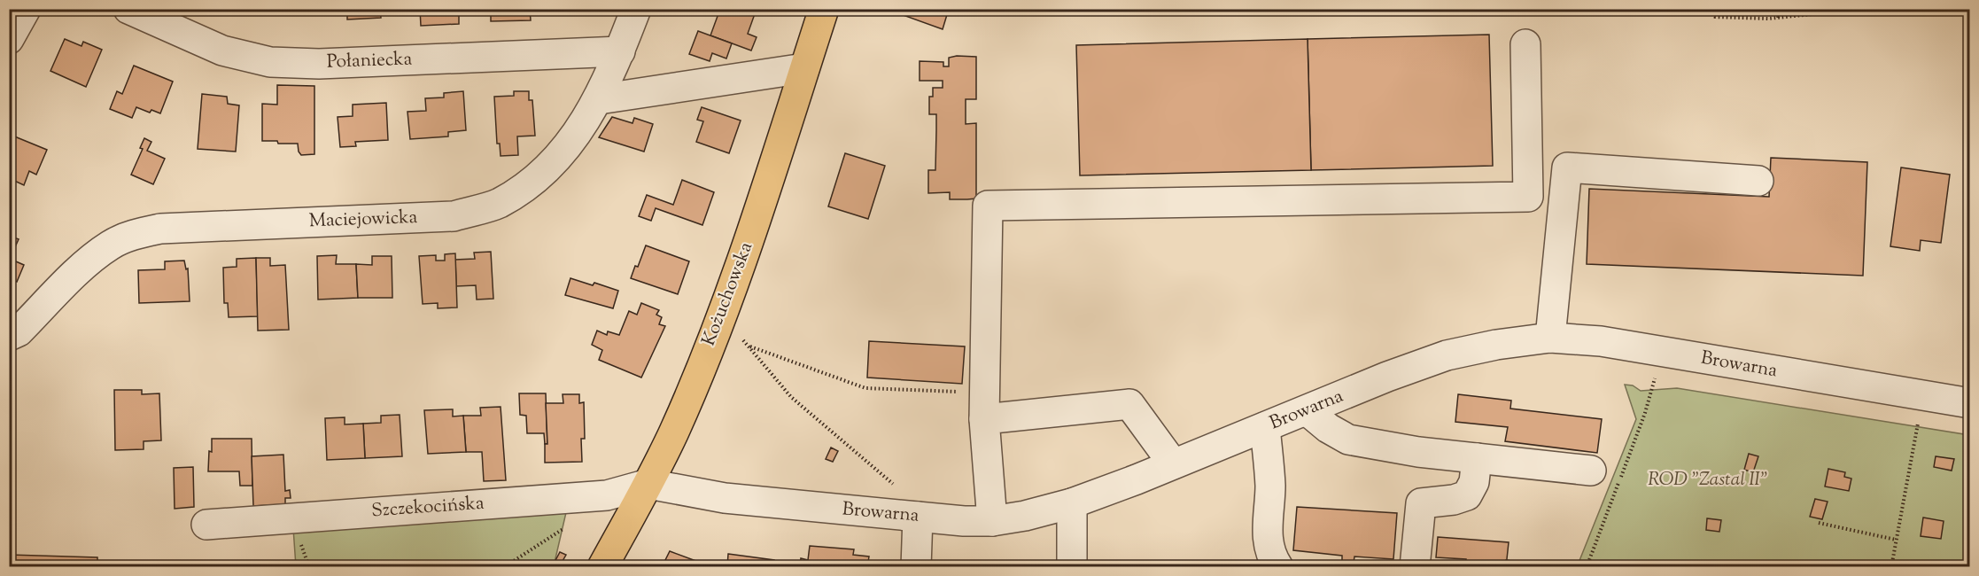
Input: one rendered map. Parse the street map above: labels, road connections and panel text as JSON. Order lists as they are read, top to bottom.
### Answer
{
  "streets": {
    "main road": ["Kożuchowska"],
    "street": [
      "Połaniecka",
      "Maciejowicka",
      "Browarna",
      "Szczekocińska"
    ]
  },
  "crossings": [
    ["Połaniecka", "Maciejowicka"],
    ["Kożuchowska", "Browarna"],
    ["Kożuchowska", "Szczekocińska"],
    ["Browarna", "Szczekocińska"]
  ],
  "parks": ["ROD \"Zastal II\""]
}
